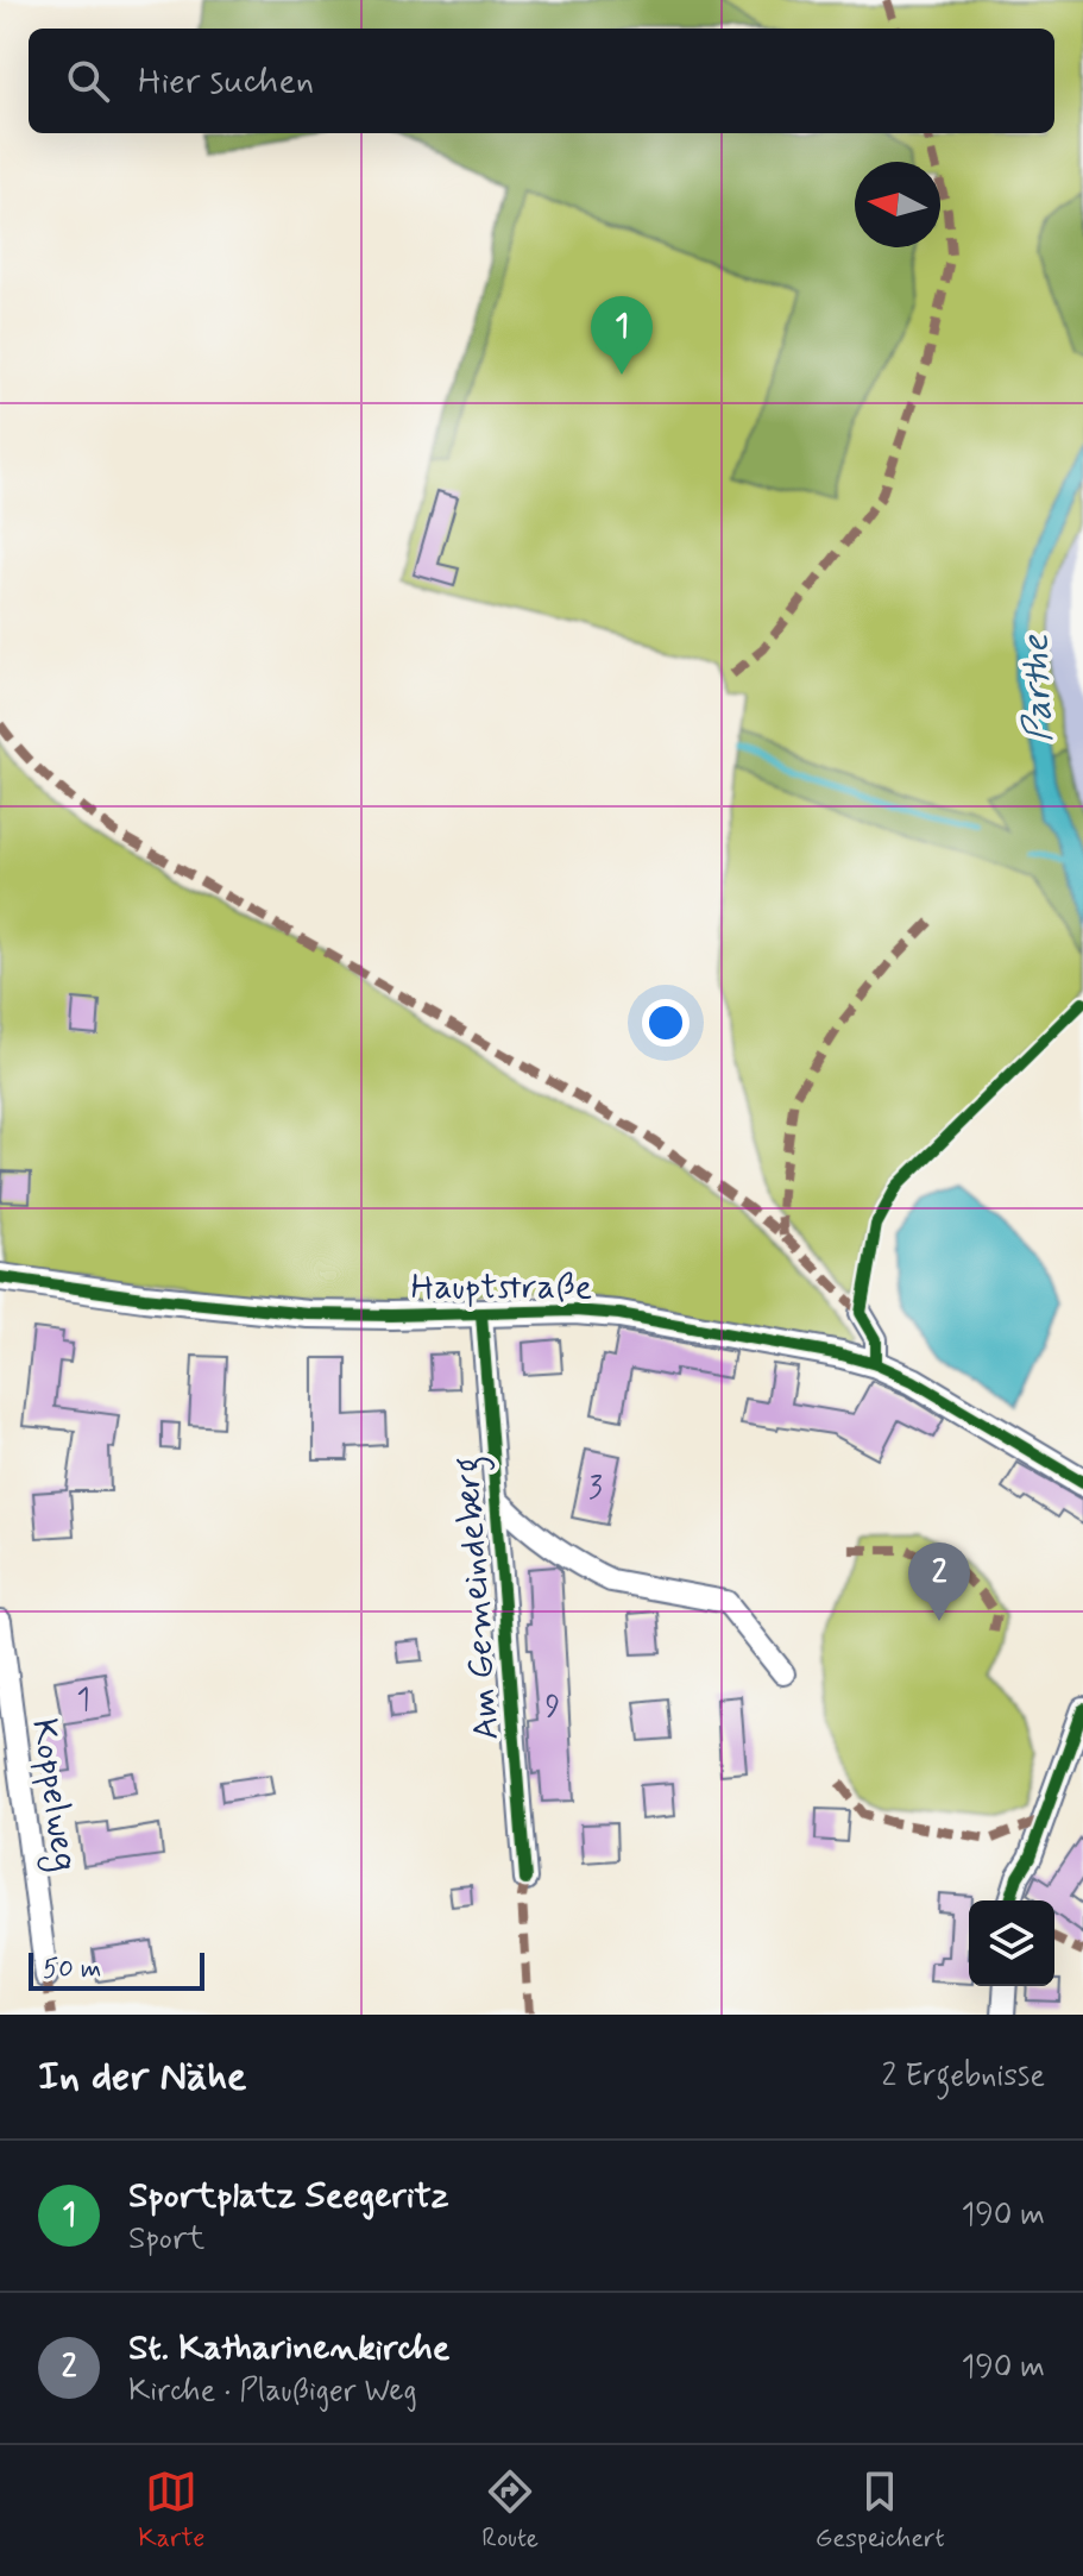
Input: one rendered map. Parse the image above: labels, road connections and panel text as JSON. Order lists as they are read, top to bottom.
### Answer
{
  "streets": {
    "street": ["Hauptstraße", "Am Gemeindeberg", "Koppelweg"]
  },
  "crossings": [
    ["Hauptstraße", "Am Gemeindeberg"]
  ],
  "water": ["Parthe"],
  "house_numbers": ["3", "1", "9"],
  "scale_bar": "50 m",
  "north": "left",
  "page": {
    "search": "Hier suchen",
    "pins": ["1", "2"],
    "scale": "50 m",
    "heading": ["In der Nähe", "2 Ergebnisse"],
    "list": [
      {
        "mark": "1",
        "name": "Sportplatz Seegeritz",
        "note": "Sport",
        "value": "190 m"
      },
      {
        "mark": "2",
        "name": "St. Katharinenkirche",
        "note": "Kirche · Plaußiger Weg",
        "value": "190 m"
      }
    ],
    "nav": ["Karte", "Route", "Gespeichert"]
  }
}
